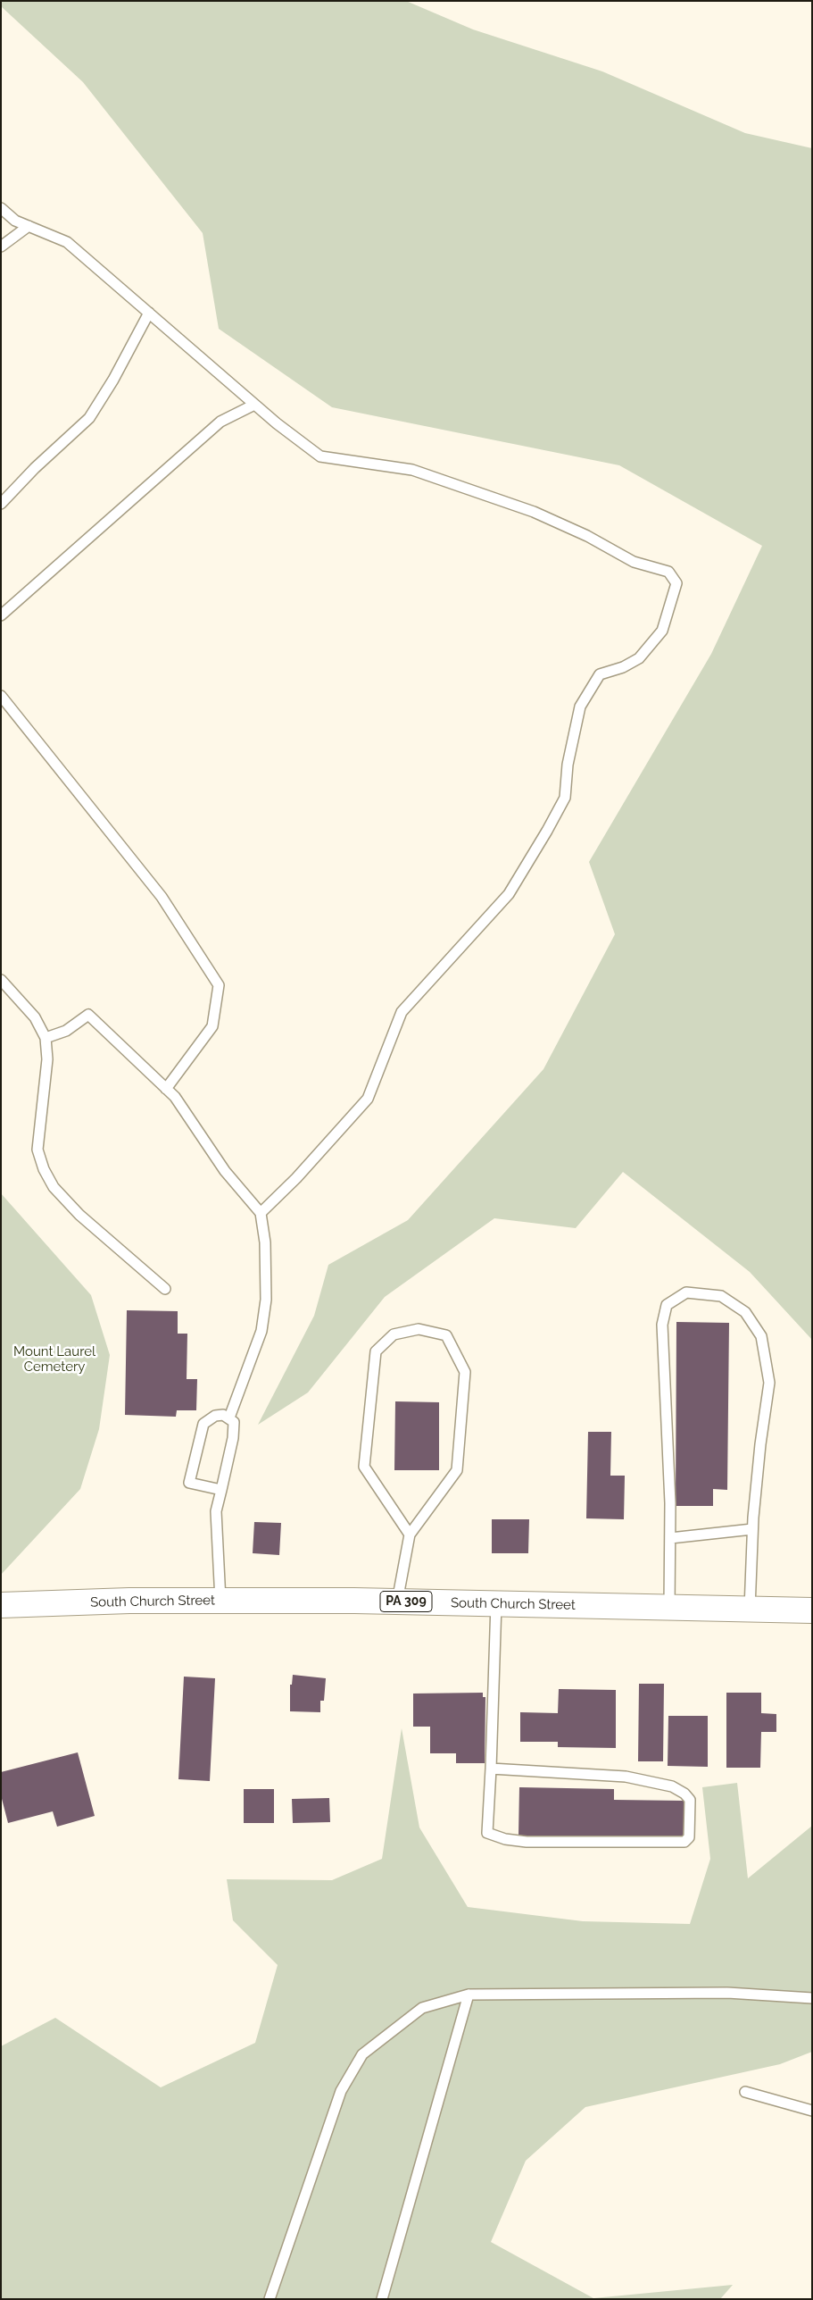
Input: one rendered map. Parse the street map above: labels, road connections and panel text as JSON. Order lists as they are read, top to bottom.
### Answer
{
  "streets": {
    "highway": ["South Church Street", "PA 309"]
  },
  "parks": ["Mount Laurel Cemetery"]
}
